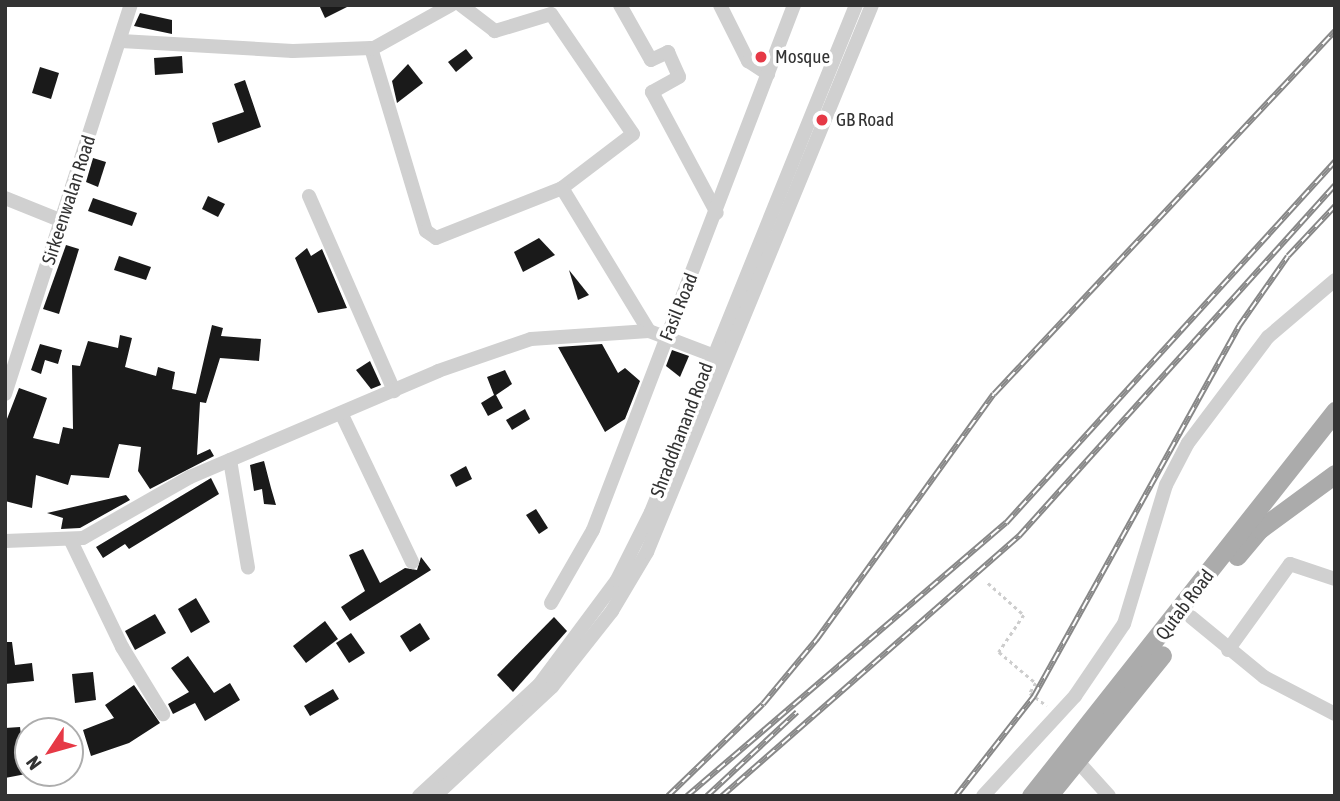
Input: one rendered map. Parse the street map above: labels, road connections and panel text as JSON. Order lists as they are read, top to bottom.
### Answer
{
  "streets": {
    "main road": ["Qutab Road"],
    "street": ["Sirkeenwalan Road", "Fasil Road", "Shraddhanand Road"]
  },
  "places": ["Mosque", "GB Road"],
  "north": "bottom left"
}
